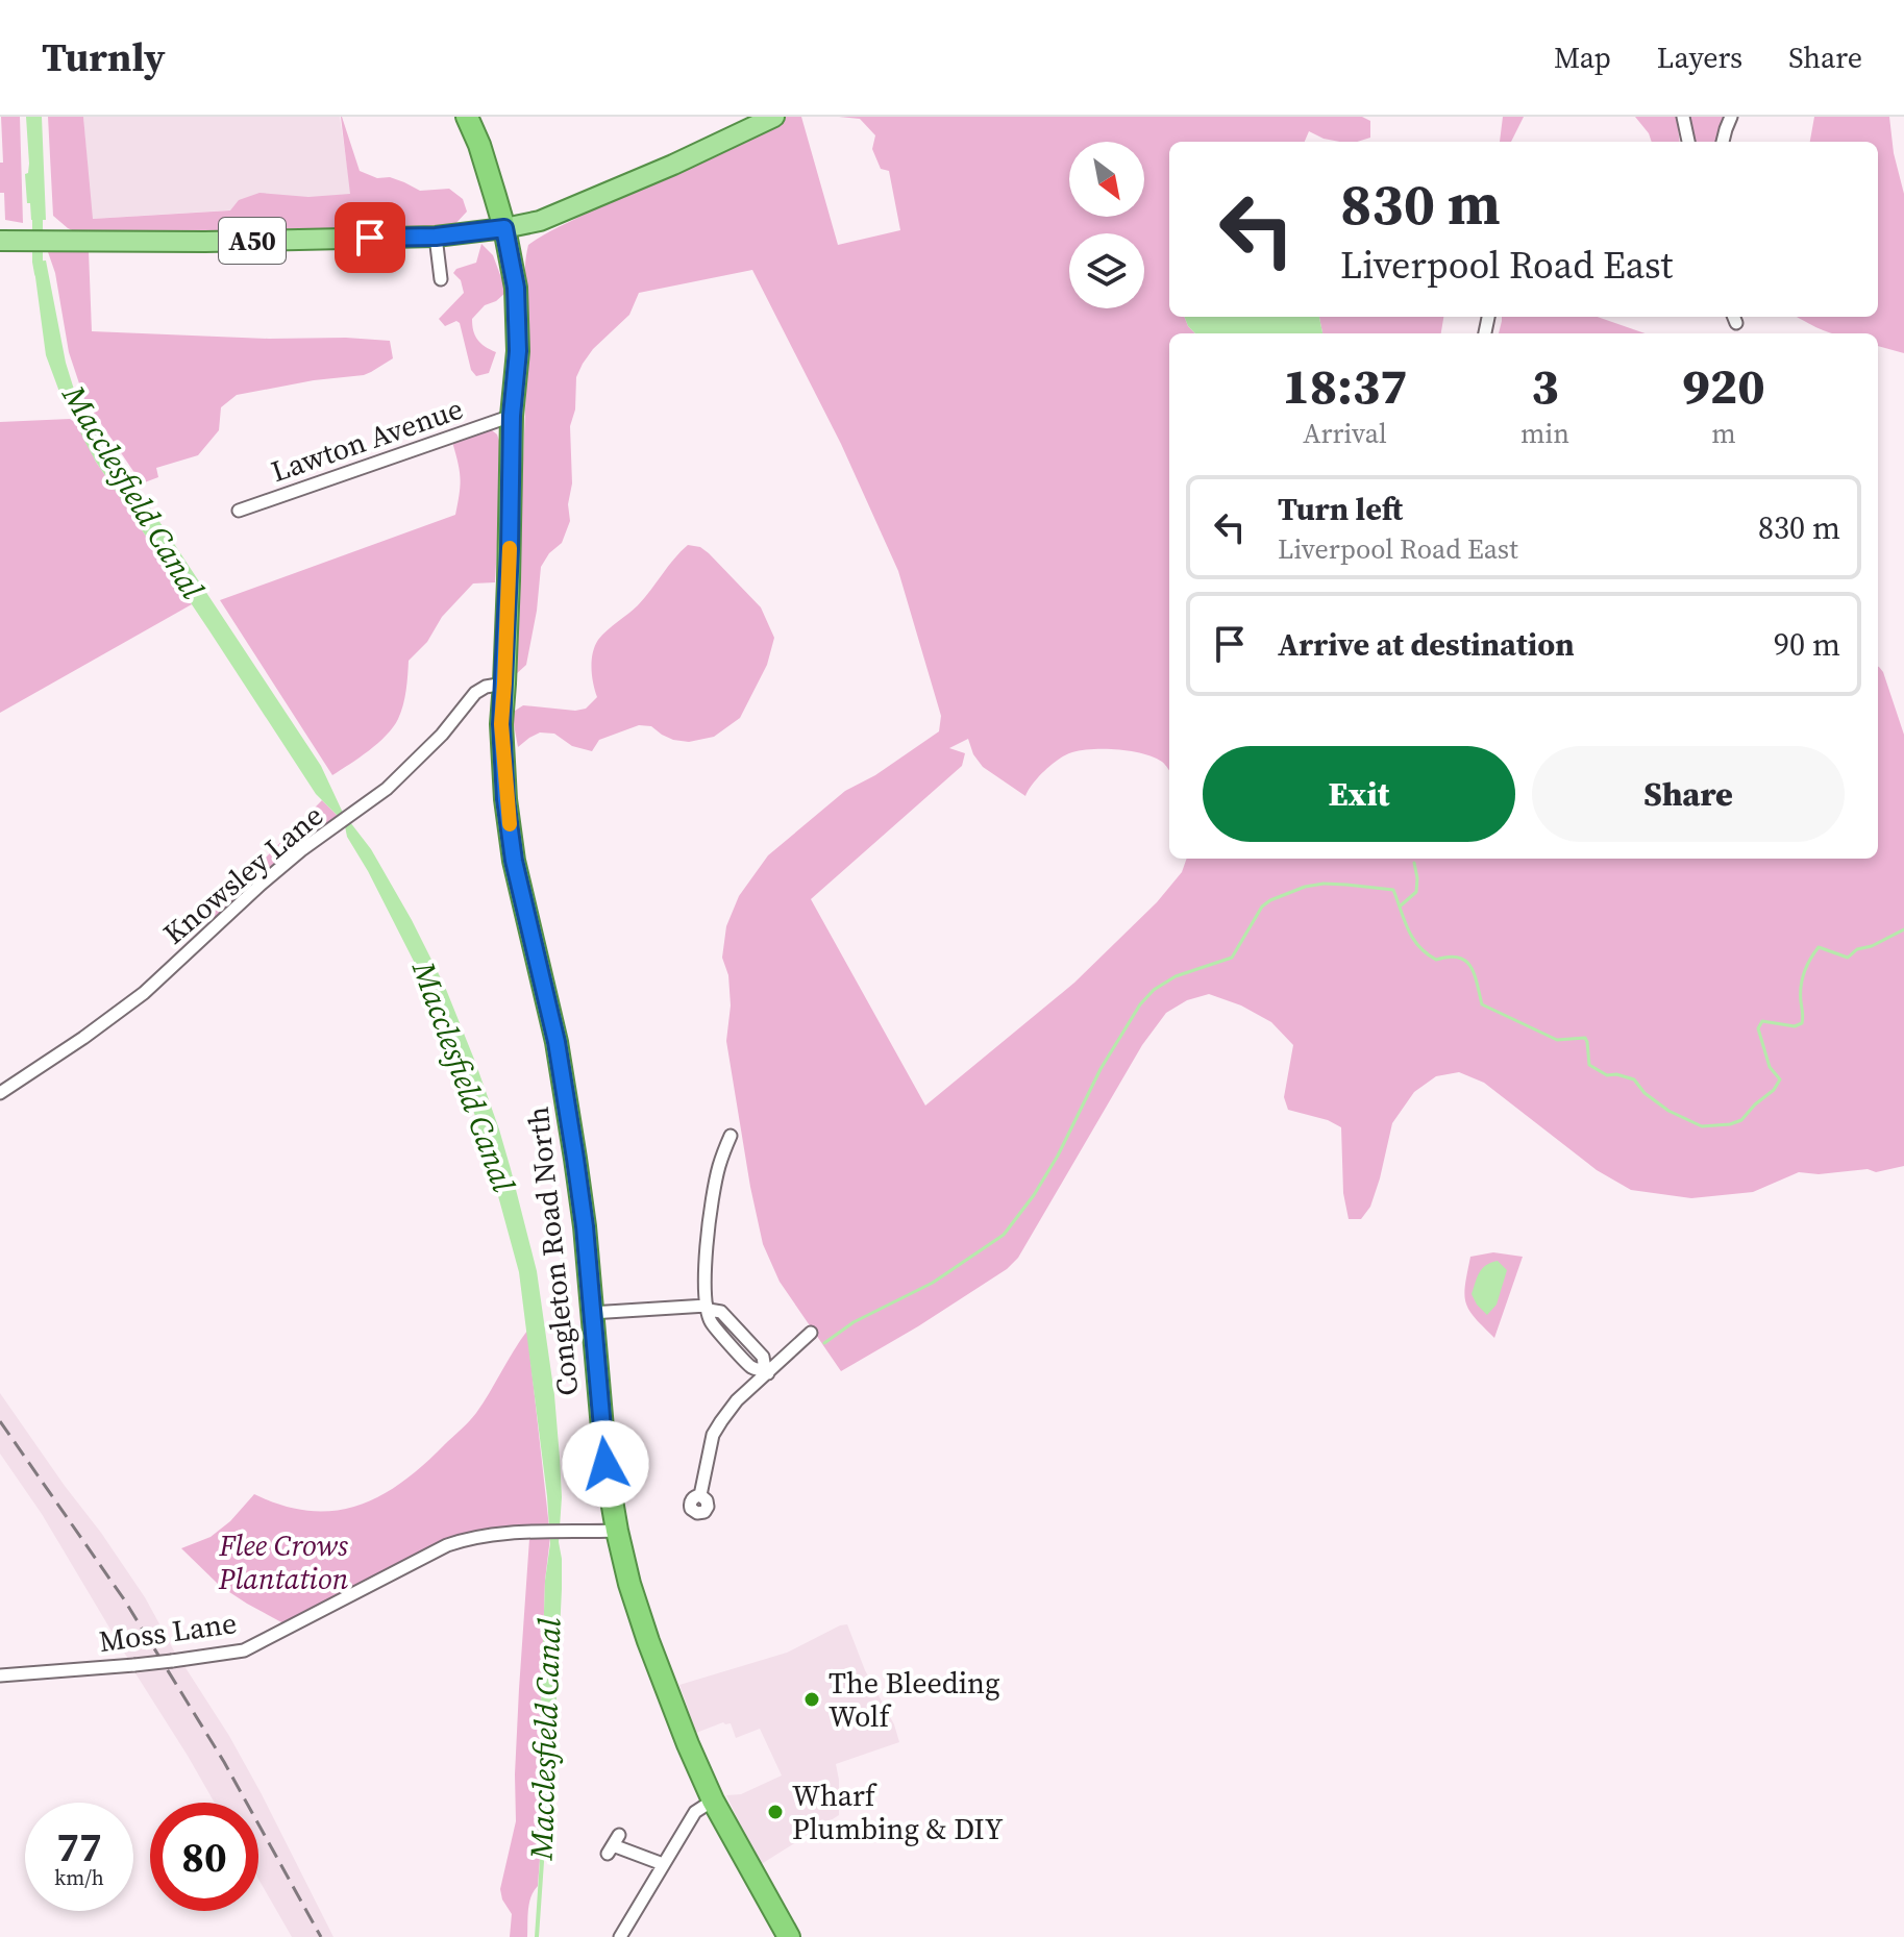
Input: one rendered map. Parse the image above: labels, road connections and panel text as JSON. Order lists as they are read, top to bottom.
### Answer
{
  "streets": {
    "highway": ["Congleton Road North"],
    "main road": ["A50"],
    "street": ["Lawton Avenue", "Knowsley Lane", "Moss Lane"]
  },
  "crossings": [
    ["A50", "Congleton Road North"],
    ["Lawton Avenue", "Congleton Road North"],
    ["Knowsley Lane", "Congleton Road North"],
    ["Congleton Road North", "Moss Lane"]
  ],
  "water": ["Macclesfield Canal"],
  "parks": ["Flee Crows Plantation"],
  "places": ["The Bleeding Wolf", "Wharf Plumbing & DIY"],
  "north": "bottom right",
  "page": {
    "header": "Turnly",
    "nav": ["Map", "Layers", "Share"],
    "turn": ["830 m", "Liverpool Road East"],
    "eta": [
      "18:37",
      "Arrival",
      "3",
      "min",
      "920",
      "m"
    ],
    "list": [
      {
        "name": "Turn left",
        "note": "Liverpool Road East",
        "value": "830 m"
      },
      {
        "name": "Arrive at destination",
        "value": "90 m"
      }
    ],
    "buttons": ["Exit", "Share"],
    "speed": "77 km/h",
    "limit": "80"
  }
}
